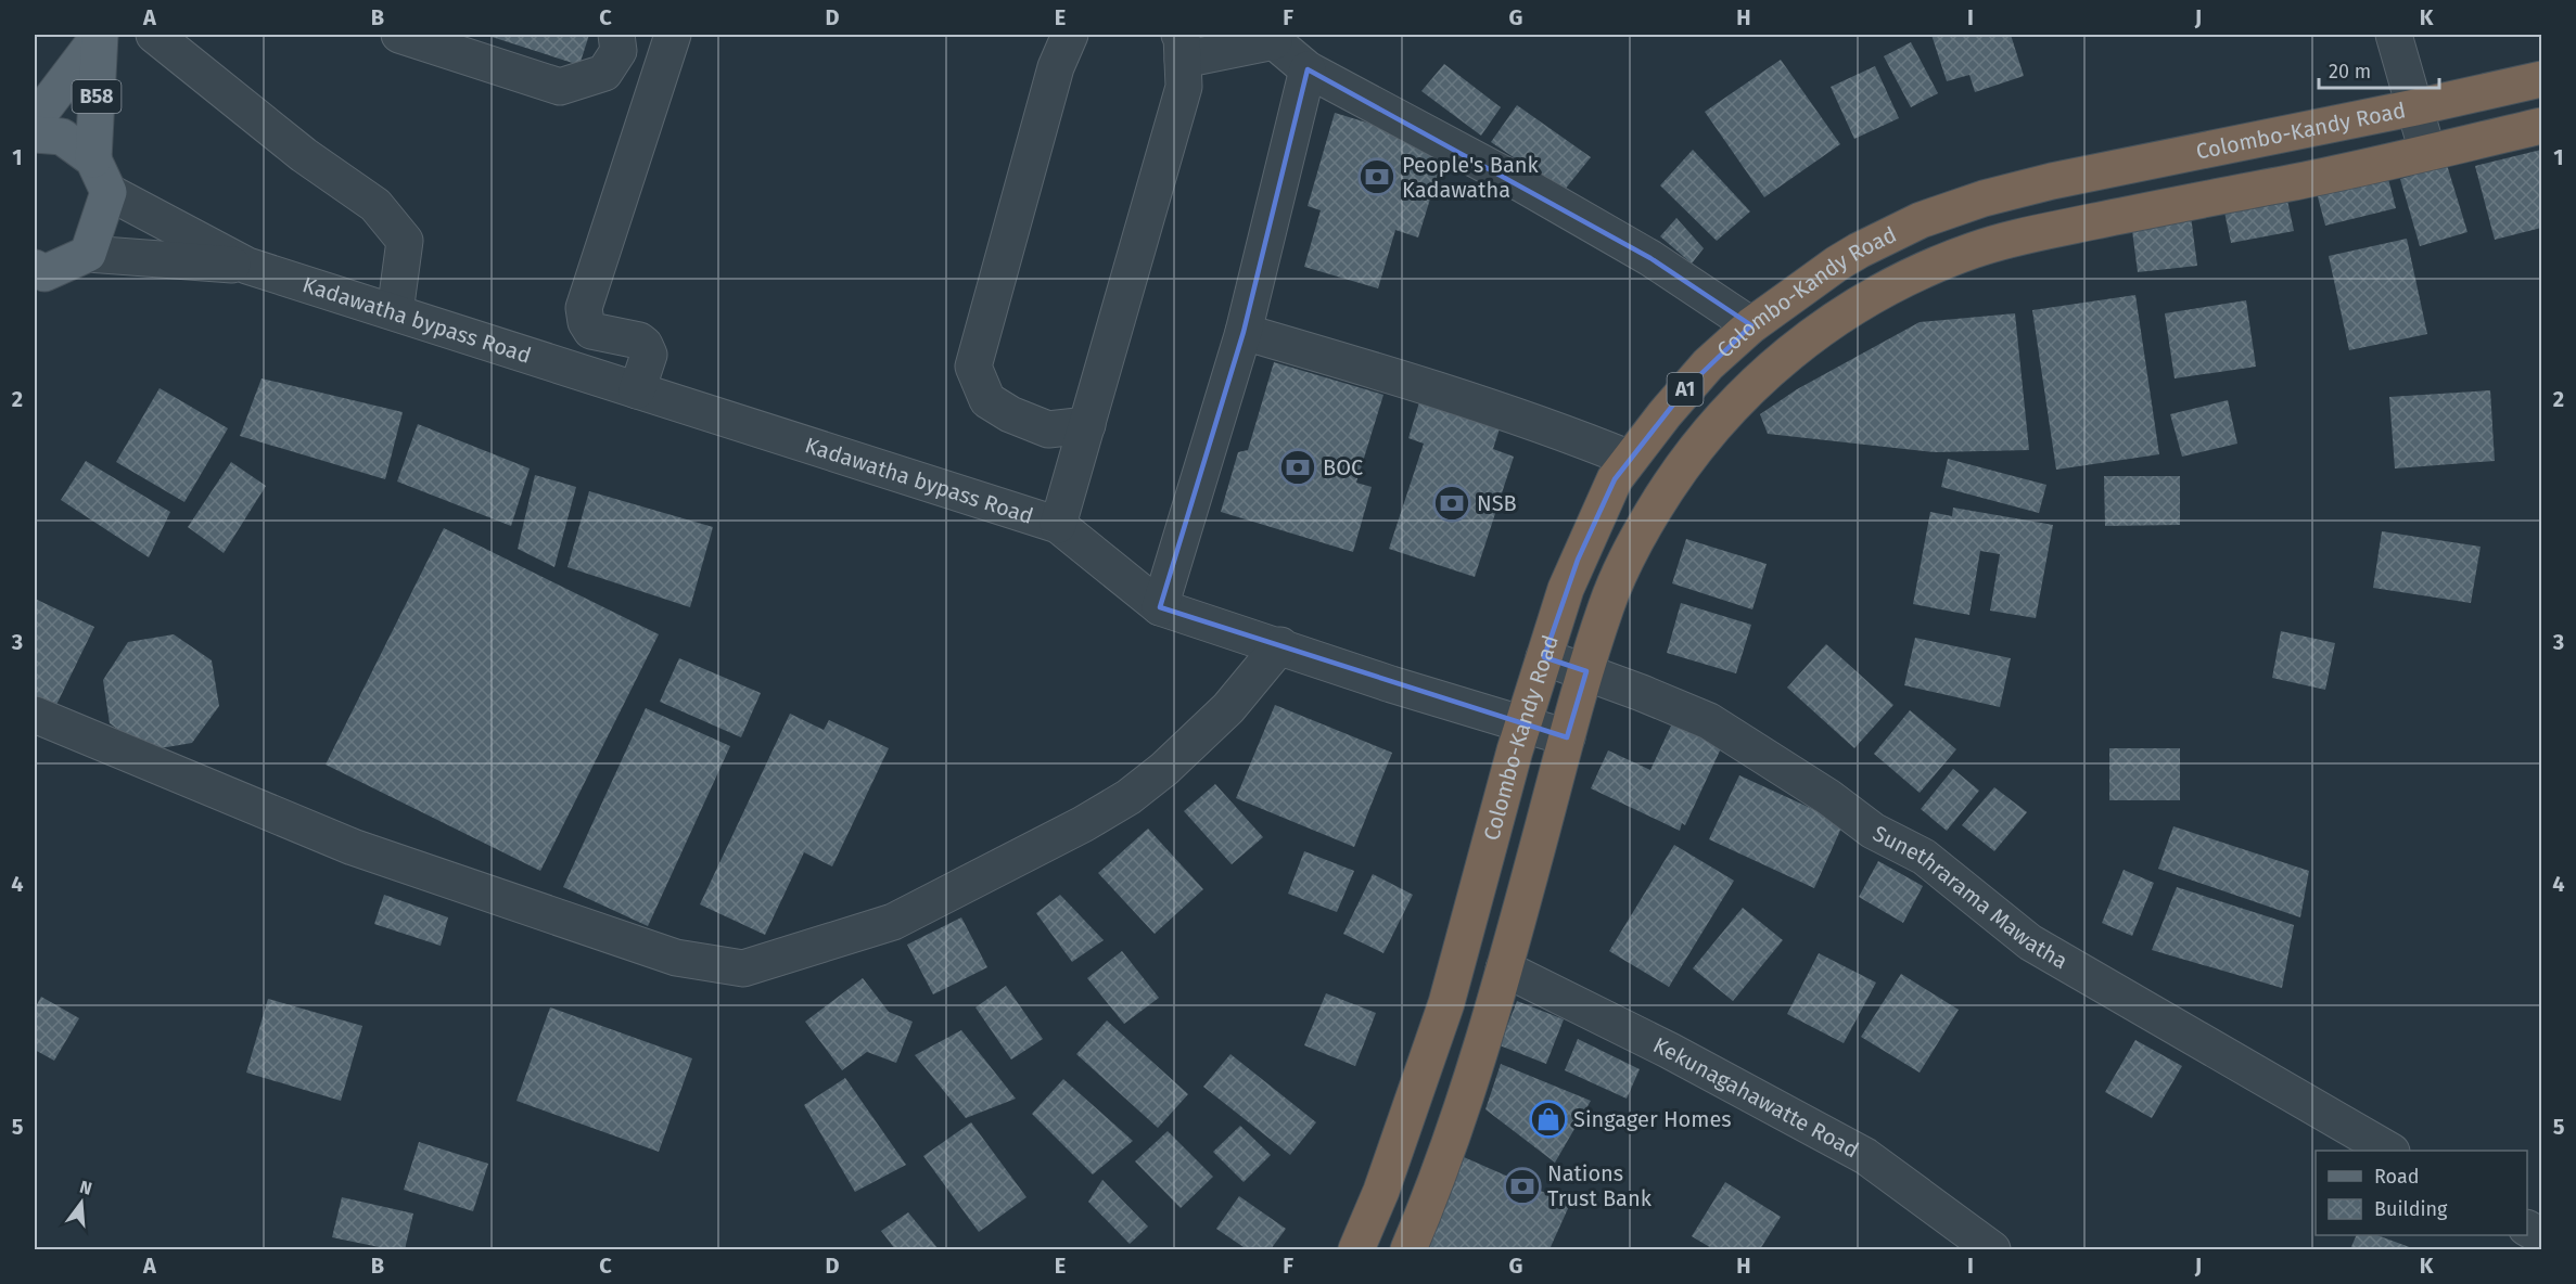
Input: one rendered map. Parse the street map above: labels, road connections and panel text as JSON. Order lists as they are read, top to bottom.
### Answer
{
  "streets": {
    "highway": ["Colombo-Kandy Road", "A1"],
    "main road": ["B58"],
    "street": ["Kadawatha bypass Road", "Sunethrarama Mawatha", "Kekunagahawatte Road"]
  },
  "crossings": [
    ["Colombo-Kandy Road", "Kadawatha bypass Road"],
    ["Colombo-Kandy Road", "Sunethrarama Mawatha"],
    ["Colombo-Kandy Road", "Kekunagahawatte Road"]
  ],
  "places": {
    "bank": [
      "People's Bank Kadawatha",
      "BOC",
      "NSB",
      "Nations Trust Bank"
    ],
    "shop": ["Singager Homes"]
  },
  "legend": ["Road", "Building"],
  "scale_bar": "20 m",
  "north": "top",
  "grid": {
    "columns": [
      "A",
      "B",
      "C",
      "D",
      "E",
      "F",
      "G",
      "H",
      "I",
      "J",
      "K"
    ],
    "rows": [
      "1",
      "2",
      "3",
      "4",
      "5"
    ]
  }
}
